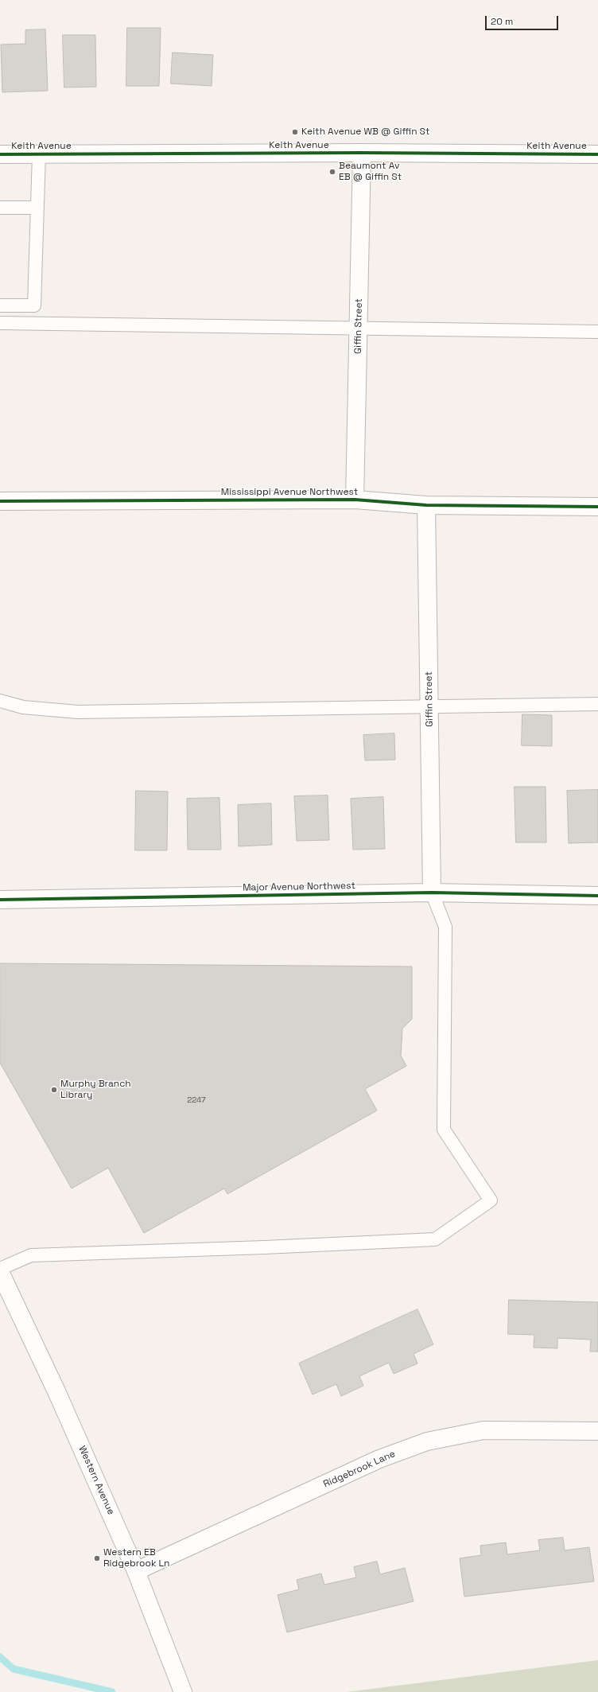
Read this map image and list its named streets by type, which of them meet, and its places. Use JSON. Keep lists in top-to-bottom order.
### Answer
{
  "streets": {
    "street": [
      "Keith Avenue",
      "Giffin Street",
      "Mississippi Avenue Northwest",
      "Major Avenue Northwest",
      "Ridgebrook Lane",
      "Western Avenue"
    ]
  },
  "crossings": [
    ["Keith Avenue", "Giffin Street"],
    ["Giffin Street", "Mississippi Avenue Northwest"],
    ["Giffin Street", "Major Avenue Northwest"],
    ["Ridgebrook Lane", "Western Avenue"]
  ],
  "places": [
    "Keith Avenue WB @ Giffin St",
    "Beaumont Av EB @ Giffin St",
    "Murphy Branch Library",
    "Western EB Ridgebrook Ln"
  ],
  "house_numbers": ["2247"],
  "scale_bar": "20 m"
}
